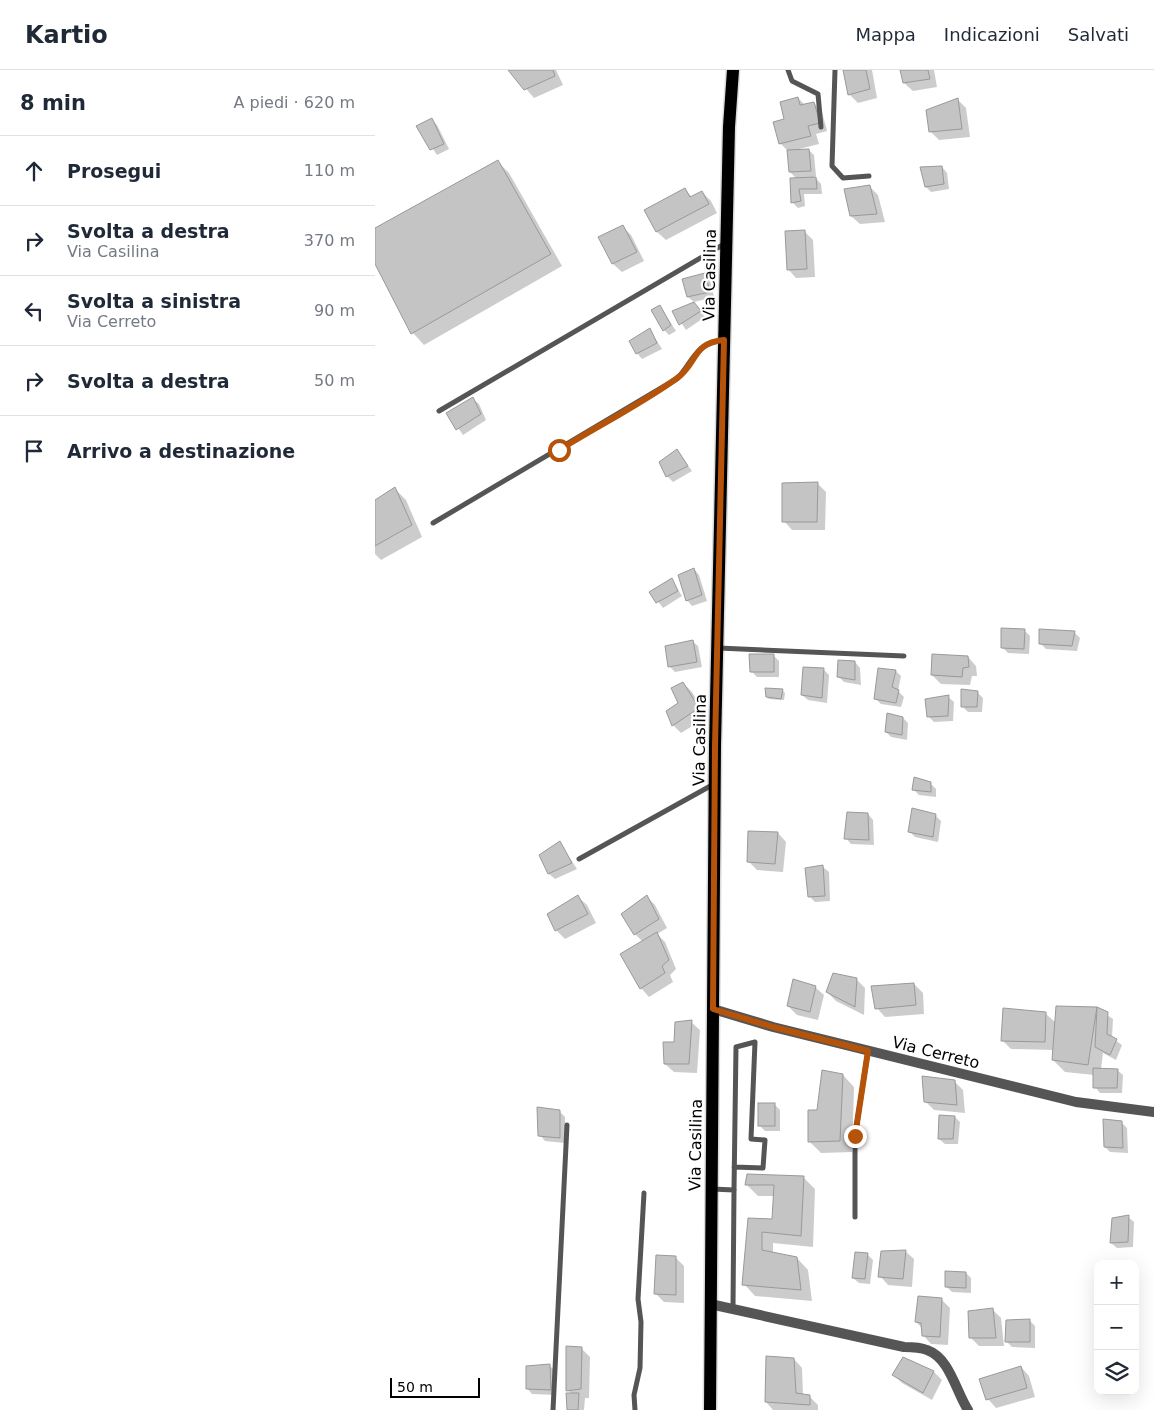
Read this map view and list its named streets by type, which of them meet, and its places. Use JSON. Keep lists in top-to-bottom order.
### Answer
{
  "streets": {
    "main road": ["Via Casilina"],
    "street": ["Via Cerreto"]
  },
  "crossings": [
    ["Via Casilina", "Via Cerreto"]
  ],
  "scale_bar": "50 m",
  "page": {
    "header": "Kartio",
    "nav": ["Mappa", "Indicazioni", "Salvati"],
    "heading": ["8 min", "A piedi · 620 m"],
    "list": [
      ["Prosegui", "110 m"],
      ["Svolta a destra", "Via Casilina", "370 m"],
      ["Svolta a sinistra", "Via Cerreto", "90 m"],
      ["Svolta a destra", "50 m"],
      "Arrivo a destinazione"
    ],
    "map_buttons": ["+", "−"],
    "scale": "50 m"
  }
}
